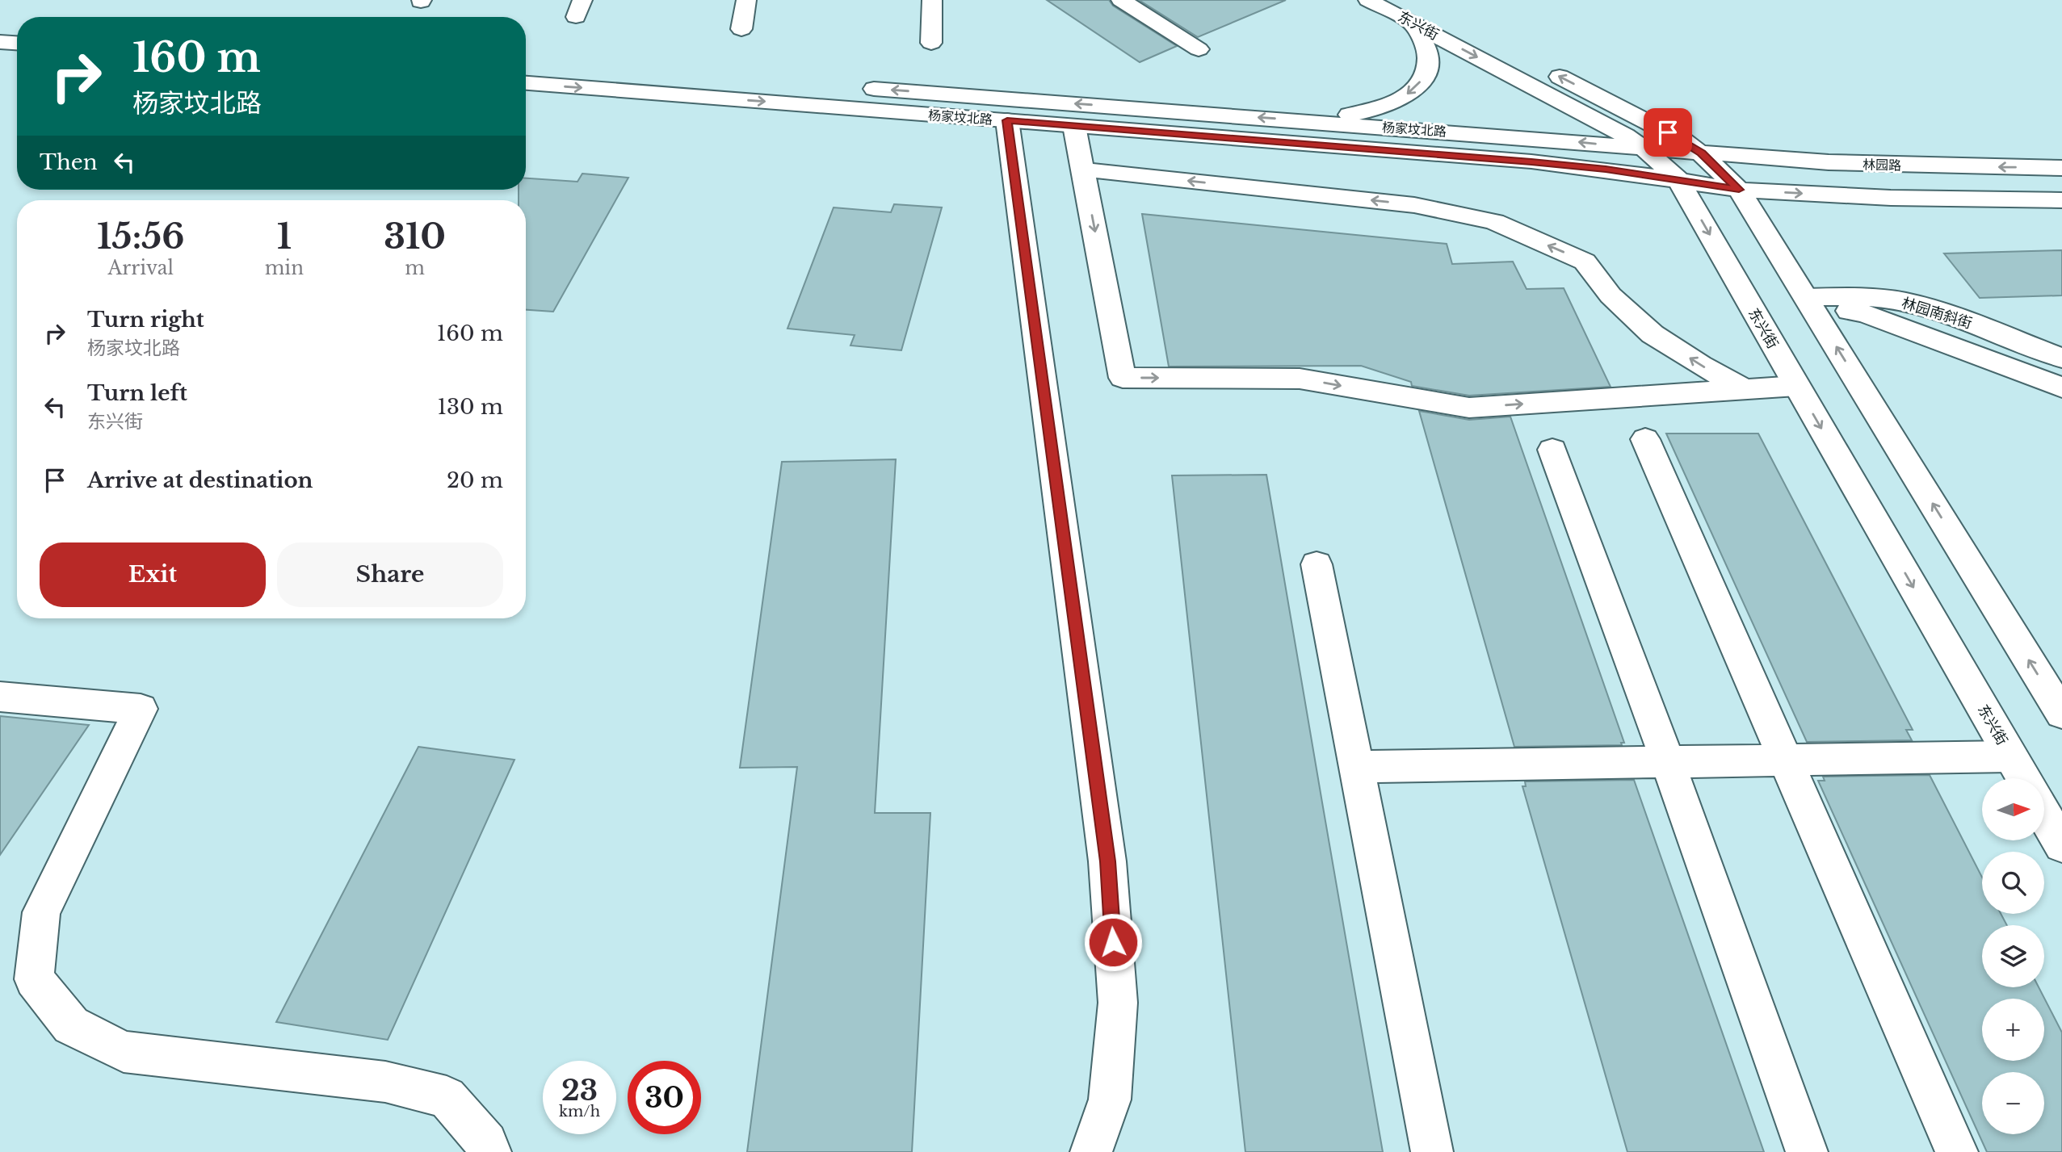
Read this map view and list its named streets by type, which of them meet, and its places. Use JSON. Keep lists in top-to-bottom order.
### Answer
{
  "streets": {
    "street": [
      "东兴街",
      "杨家坟北路",
      "林园路",
      "林园南斜街"
    ]
  },
  "crossings": [
    ["东兴街", "杨家坟北路"],
    ["杨家坟北路", "林园路"]
  ],
  "north": "right",
  "page": {
    "turn": ["160 m", "杨家坟北路"],
    "then": "Then",
    "eta": [
      "15:56",
      "Arrival",
      "1",
      "min",
      "310",
      "m"
    ],
    "list": [
      {
        "name": "Turn right",
        "note": "杨家坟北路",
        "value": "160 m"
      },
      {
        "name": "Turn left",
        "note": "东兴街",
        "value": "130 m"
      },
      {
        "name": "Arrive at destination",
        "value": "20 m"
      }
    ],
    "buttons": ["Exit", "Share"],
    "map_buttons": ["+", "−"],
    "speed": "23 km/h",
    "limit": "30"
  }
}
